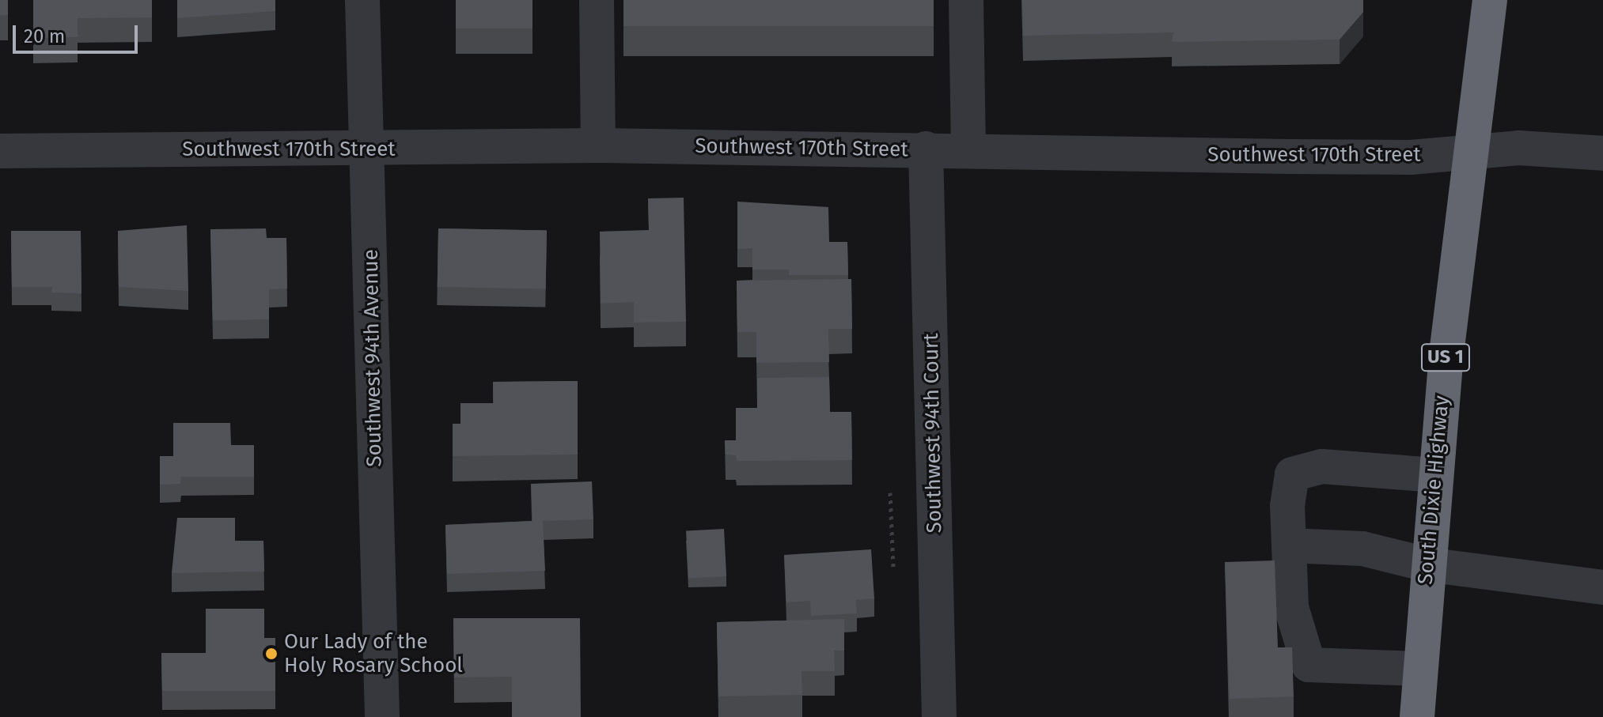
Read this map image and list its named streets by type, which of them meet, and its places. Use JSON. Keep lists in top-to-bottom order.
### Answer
{
  "streets": {
    "highway": ["US 1", "South Dixie Highway"],
    "street": ["Southwest 170th Street", "Southwest 94th Avenue", "Southwest 94th Court"]
  },
  "crossings": [
    ["Southwest 170th Street", "Southwest 94th Avenue"],
    ["Southwest 170th Street", "Southwest 94th Court"],
    ["Southwest 170th Street", "South Dixie Highway"]
  ],
  "places": ["Our Lady of the Holy Rosary School"],
  "scale_bar": "20 m"
}
